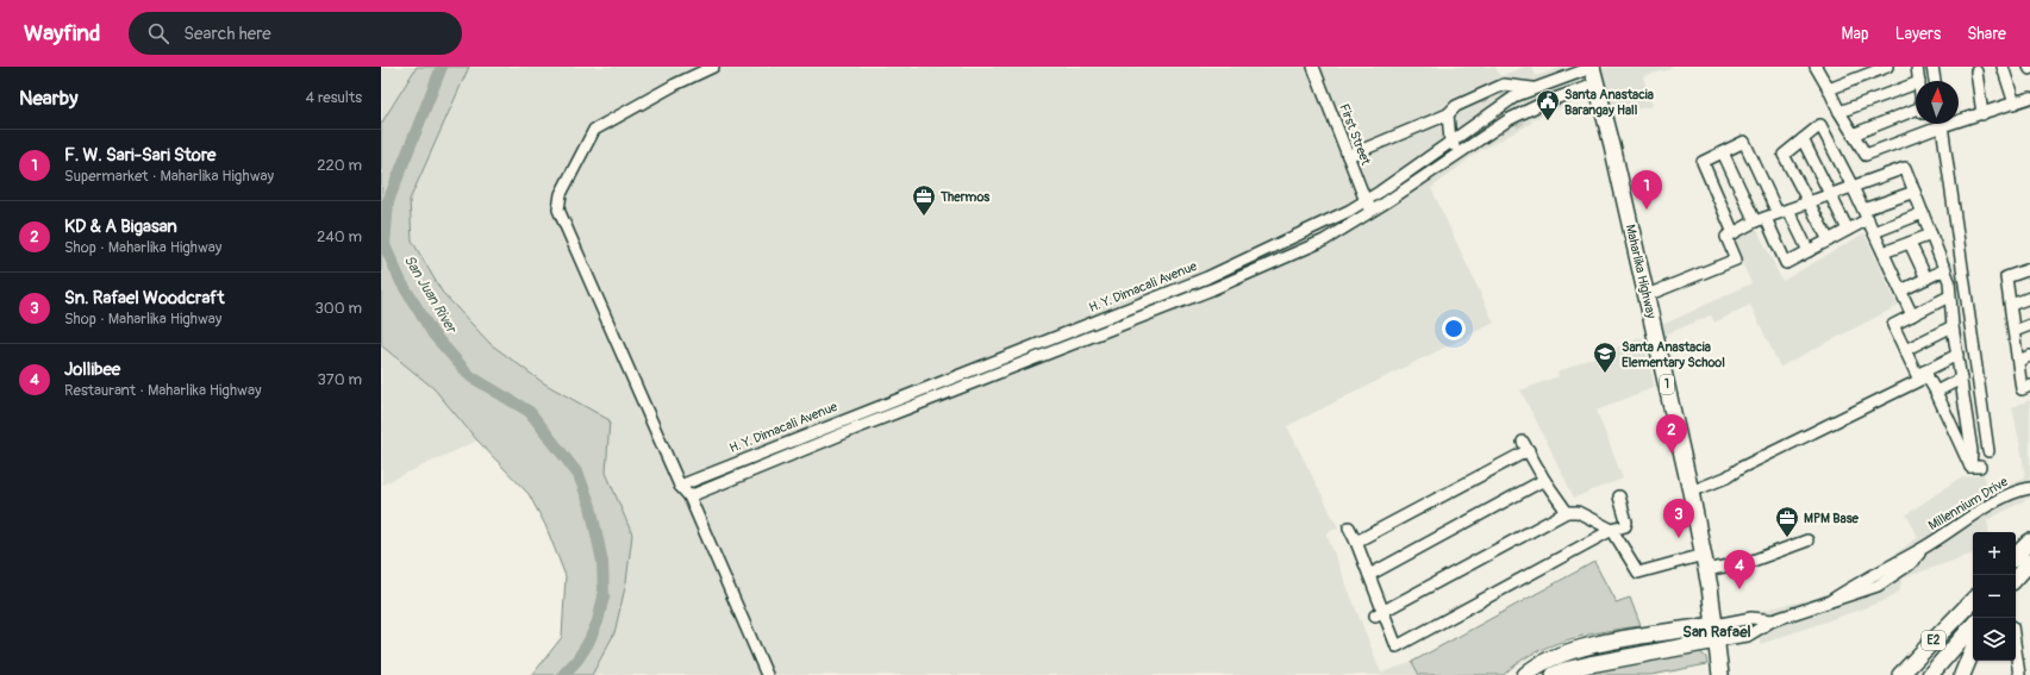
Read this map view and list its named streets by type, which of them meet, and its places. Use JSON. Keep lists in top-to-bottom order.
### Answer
{
  "streets": {
    "highway": ["Maharlika Highway", "1", "E2"],
    "street": ["First Street", "H. Y. Dimacali Avenue", "Millennium Drive"]
  },
  "crossings": [
    ["First Street", "H. Y. Dimacali Avenue"],
    ["Maharlika Highway", "H. Y. Dimacali Avenue"],
    ["Maharlika Highway", "Millennium Drive"]
  ],
  "districts": ["San Rafael"],
  "water": ["San Juan River"],
  "places": {
    "public building": ["Santa Anastacia Barangay Hall"],
    "office": ["Thermos", "MPM Base"],
    "school or university": ["Santa Anastacia Elementary School"]
  },
  "north": "top",
  "page": {
    "header": "Wayfind",
    "search": "Search here",
    "nav": ["Map", "Layers", "Share"],
    "heading": ["Nearby", "4 results"],
    "list": [
      {
        "mark": "1",
        "name": "F. W. Sari-Sari Store",
        "note": "Supermarket · Maharlika Highway",
        "value": "220 m"
      },
      {
        "mark": "2",
        "name": "KD & A Bigasan",
        "note": "Shop · Maharlika Highway",
        "value": "240 m"
      },
      {
        "mark": "3",
        "name": "Sn. Rafael Woodcraft",
        "note": "Shop · Maharlika Highway",
        "value": "300 m"
      },
      {
        "mark": "4",
        "name": "Jollibee",
        "note": "Restaurant · Maharlika Highway",
        "value": "370 m"
      }
    ],
    "pins": [
      "1",
      "2",
      "3",
      "4"
    ],
    "map_buttons": ["+", "−"]
  }
}
